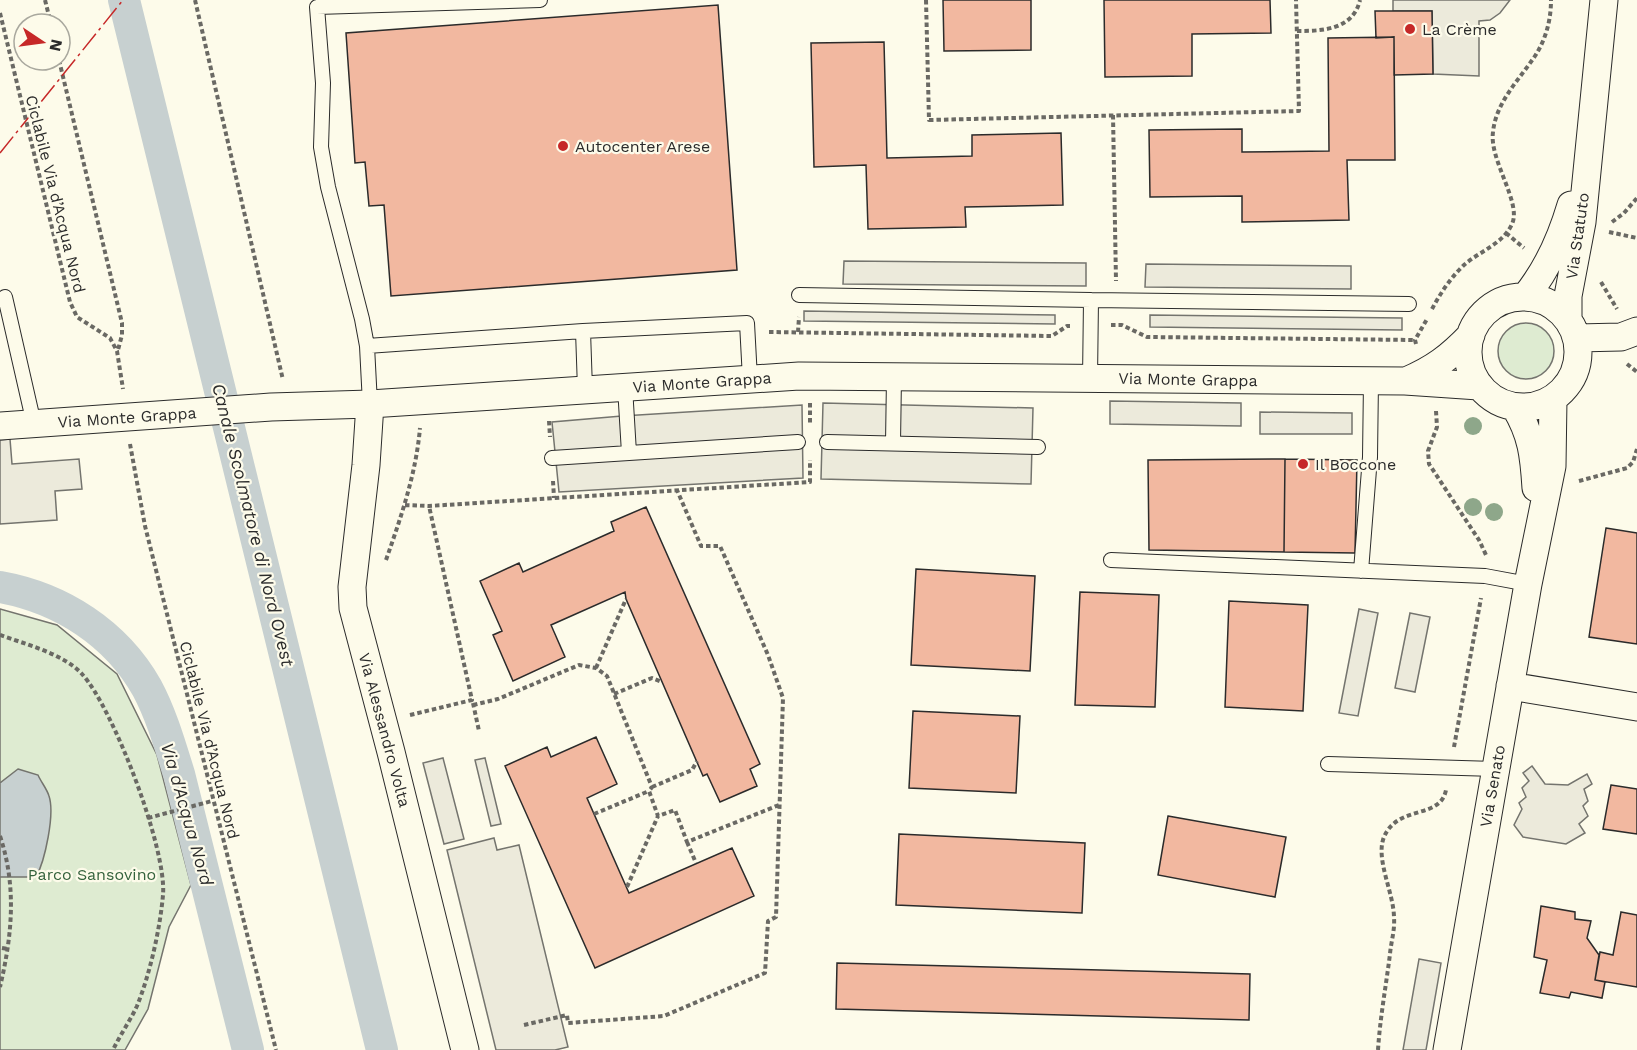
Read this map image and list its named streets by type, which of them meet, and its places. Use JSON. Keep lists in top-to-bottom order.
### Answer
{
  "streets": {
    "street": [
      "Via Statuto",
      "Via Monte Grappa",
      "Via Alessandro Volta",
      "Via Senato"
    ],
    "path": ["Ciclabile Via d’Acqua Nord"]
  },
  "crossings": [
    ["Via Statuto", "Via Monte Grappa"],
    ["Via Statuto", "Via Senato"],
    ["Via Monte Grappa", "Via Alessandro Volta"],
    ["Via Monte Grappa", "Via Senato"]
  ],
  "water": ["Canale Scolmatore di Nord Ovest", "Via d'Acqua Nord"],
  "parks": ["Parco Sansovino"],
  "places": ["La Crème", "Autocenter Arese", "Il Boccone"],
  "north": "right"
}
